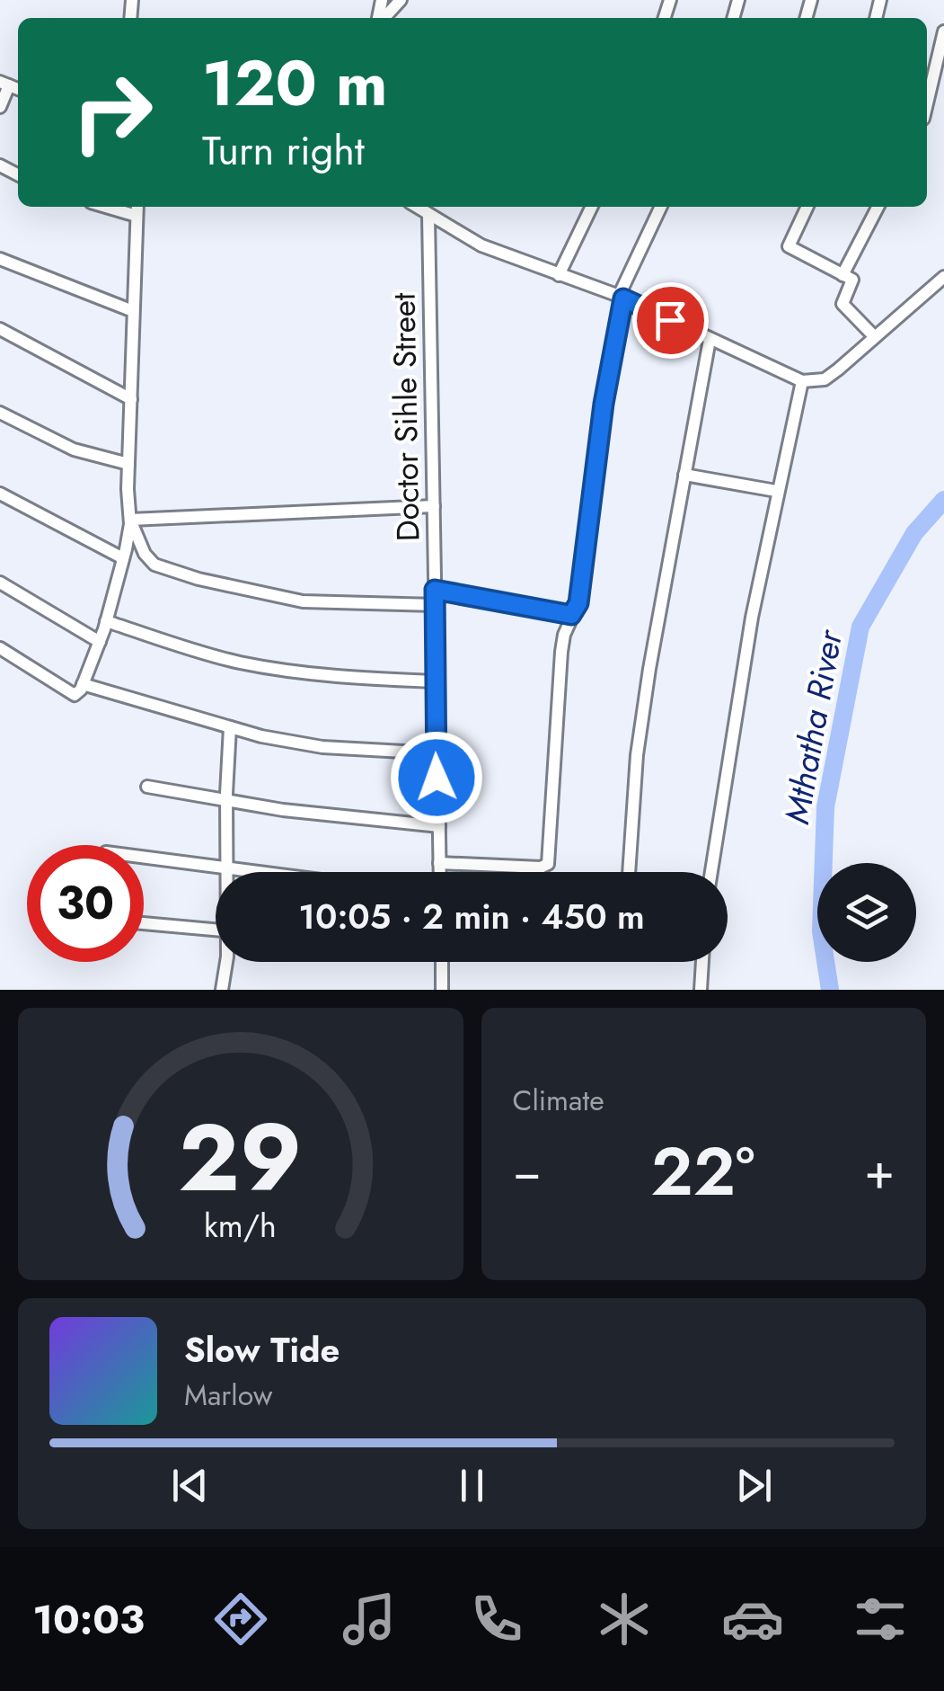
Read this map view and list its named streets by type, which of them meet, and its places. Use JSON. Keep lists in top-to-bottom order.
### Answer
{
  "streets": {
    "street": ["Doctor Sihle Street"]
  },
  "water": ["Mthatha River"],
  "page": {
    "turn": ["120 m", "Turn right"],
    "limit": "30",
    "trip": "10:05 · 2 min · 450 m",
    "tile": "Climate",
    "heat": ["−", "22°", "+"],
    "song": ["Slow Tide", "Marlow"],
    "tabs": "10:03",
    "gauge": ["29", "km/h"]
  }
}
